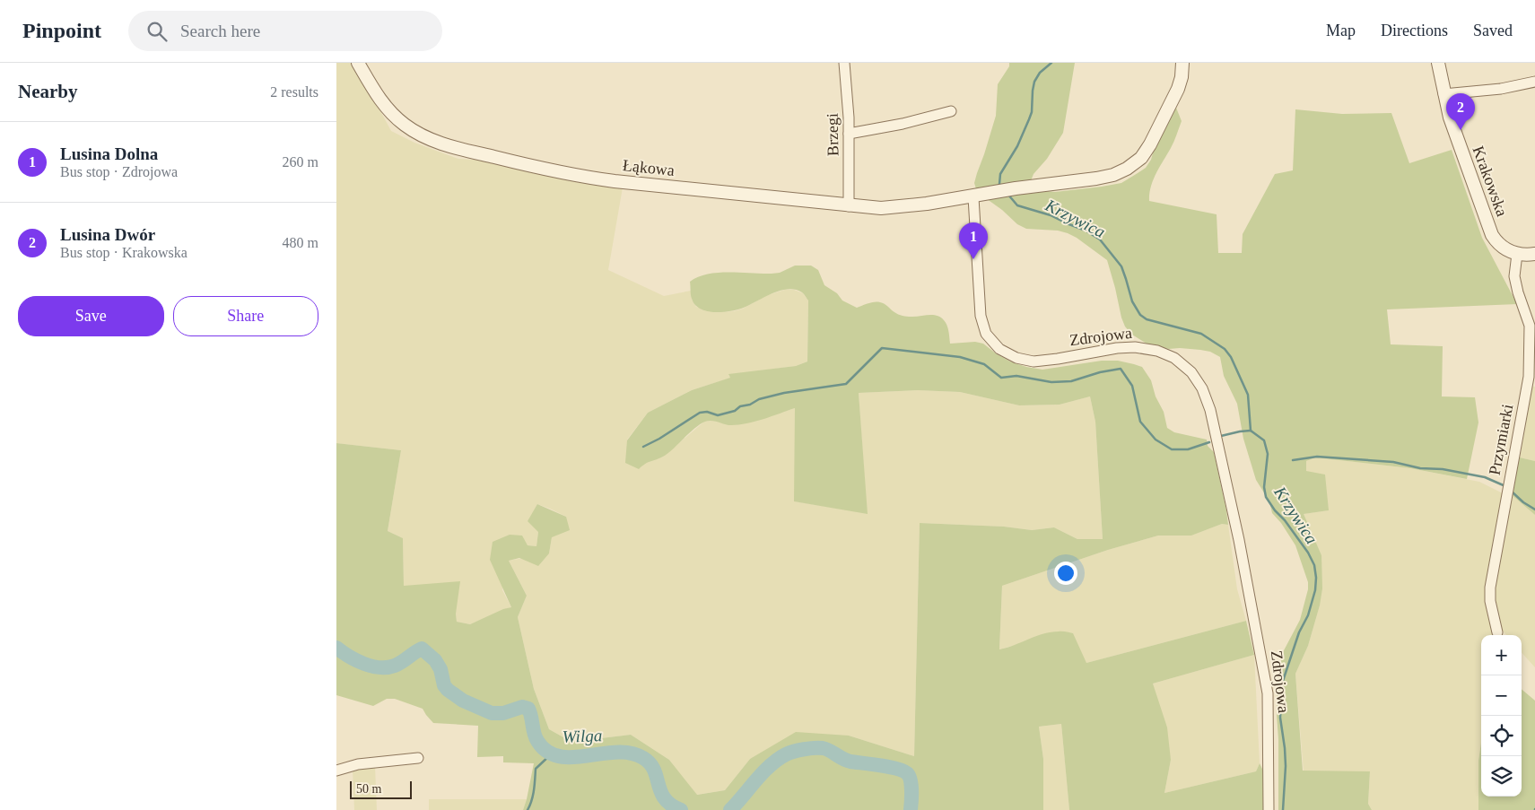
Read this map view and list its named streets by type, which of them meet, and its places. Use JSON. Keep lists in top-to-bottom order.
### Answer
{
  "streets": {
    "street": [
      "Brzegi",
      "Łąkowa",
      "Krakowska",
      "Zdrojowa",
      "Przymiarki"
    ]
  },
  "crossings": [
    ["Brzegi", "Łąkowa"],
    ["Łąkowa", "Zdrojowa"],
    ["Krakowska", "Przymiarki"]
  ],
  "water": ["Krzywica", "Wilga"],
  "scale_bar": "50 m",
  "page": {
    "header": "Pinpoint",
    "search": "Search here",
    "nav": ["Map", "Directions", "Saved"],
    "heading": ["Nearby", "2 results"],
    "pins": ["2", "1"],
    "list": [
      {
        "mark": "1",
        "name": "Lusina Dolna",
        "note": "Bus stop · Zdrojowa",
        "value": "260 m"
      },
      {
        "mark": "2",
        "name": "Lusina Dwór",
        "note": "Bus stop · Krakowska",
        "value": "480 m"
      }
    ],
    "buttons": ["Save", "Share"],
    "map_buttons": ["+", "−"],
    "scale": "50 m"
  }
}
